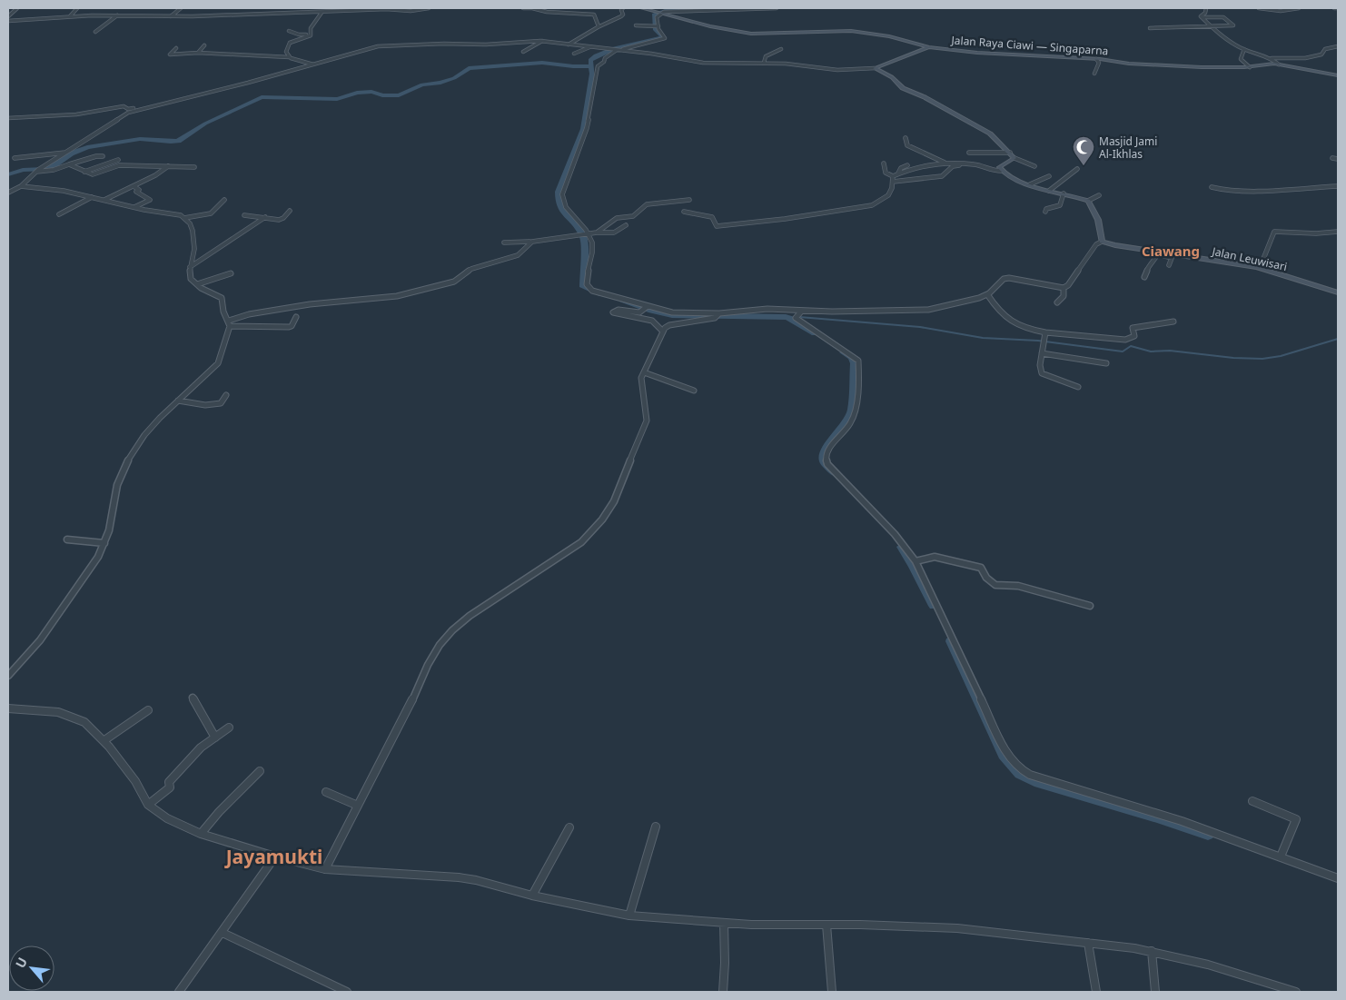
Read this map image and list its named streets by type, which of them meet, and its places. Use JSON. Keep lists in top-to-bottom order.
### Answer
{
  "streets": {
    "main road": ["Jalan Raya Ciawi — Singaparna", "Jalan Leuwisari"]
  },
  "districts": ["Ciawang", "Jayamukti"],
  "places": {
    "mosque": ["Masjid Jami Al-Ikhlas"]
  },
  "north": "top left"
}
